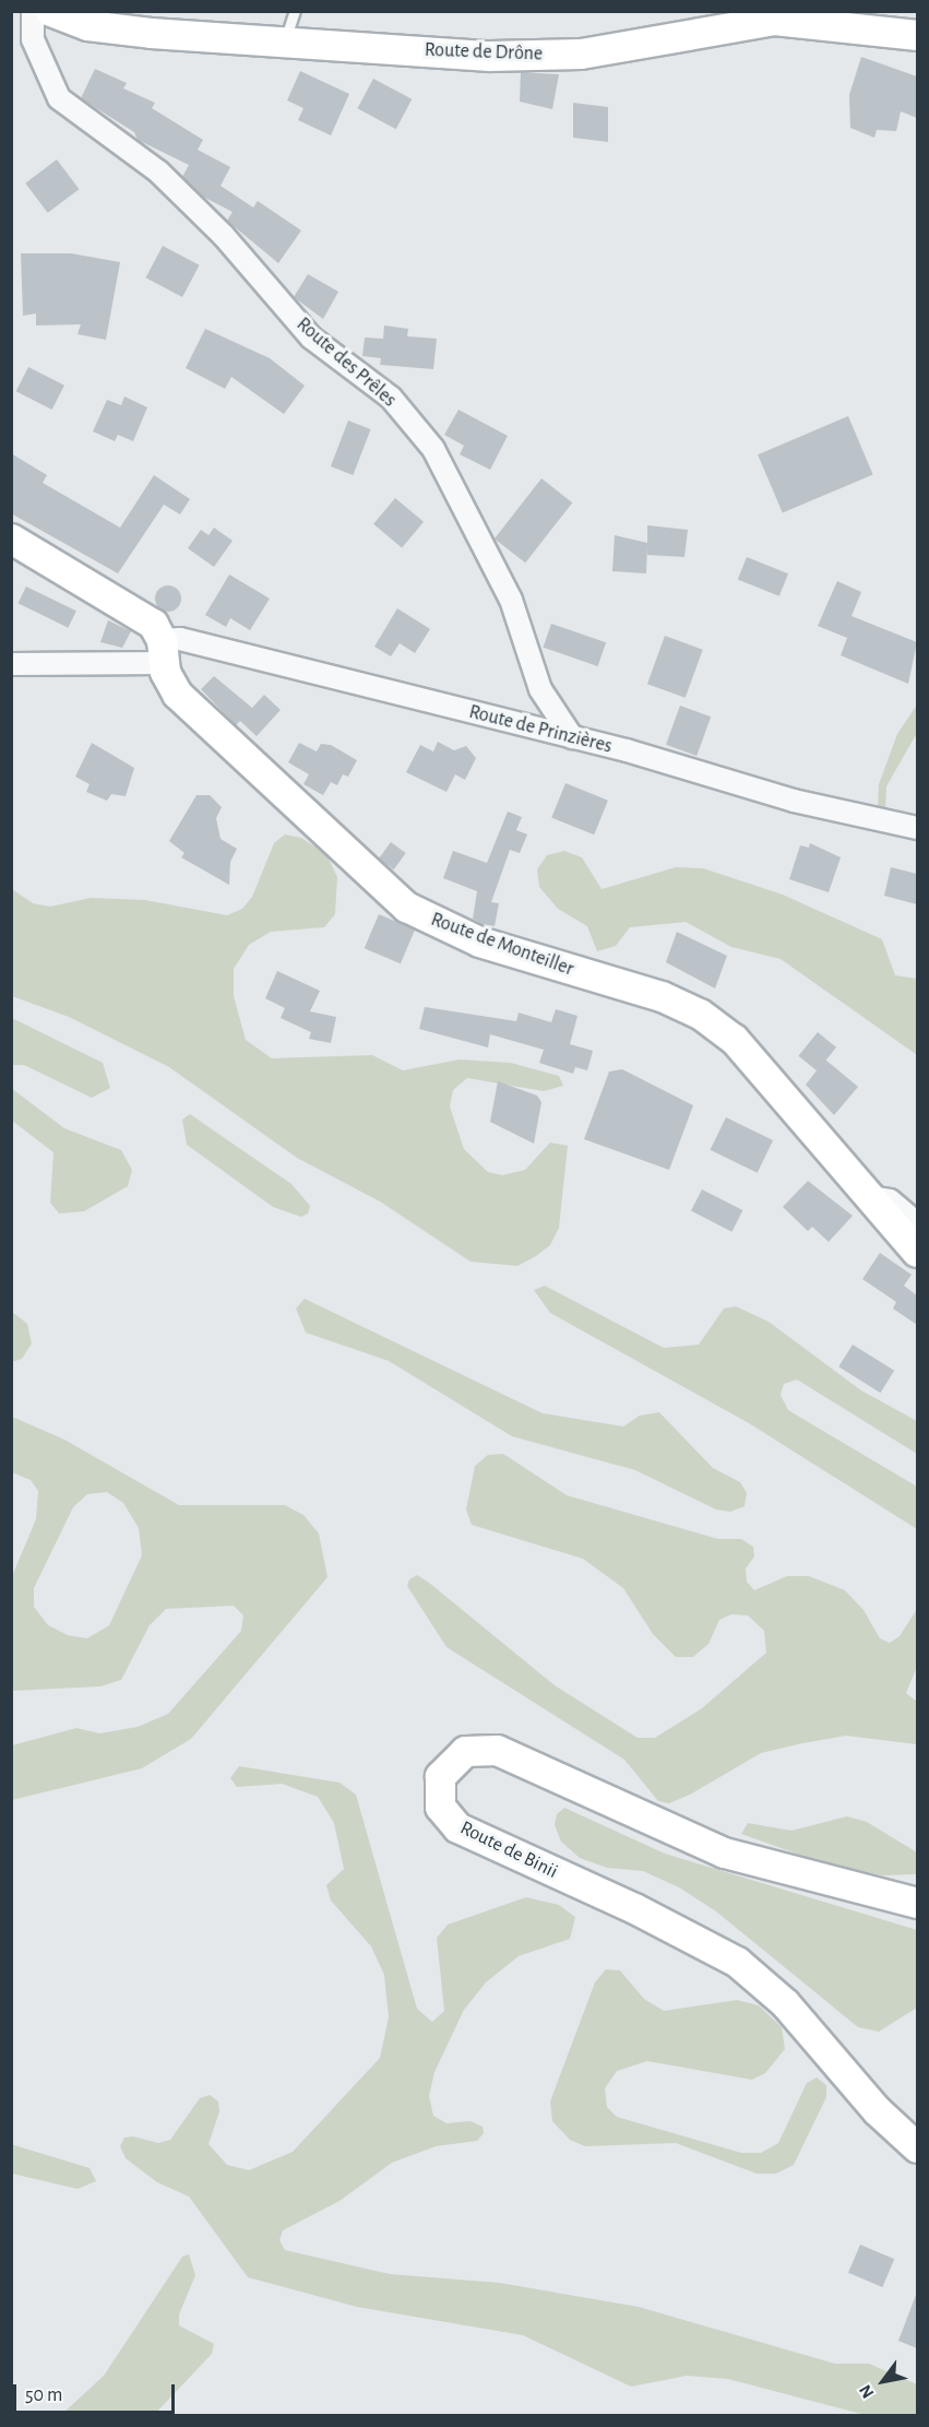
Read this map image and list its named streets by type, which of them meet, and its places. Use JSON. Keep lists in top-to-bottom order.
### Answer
{
  "streets": {
    "street": [
      "Route de Drône",
      "Route des Prêles",
      "Route de Prinzières",
      "Route de Monteiller",
      "Route de Binii"
    ]
  },
  "crossings": [
    ["Route des Prêles", "Route de Prinzières"],
    ["Route de Prinzières", "Route de Monteiller"]
  ],
  "scale_bar": "50 m",
  "north": "bottom left"
}
